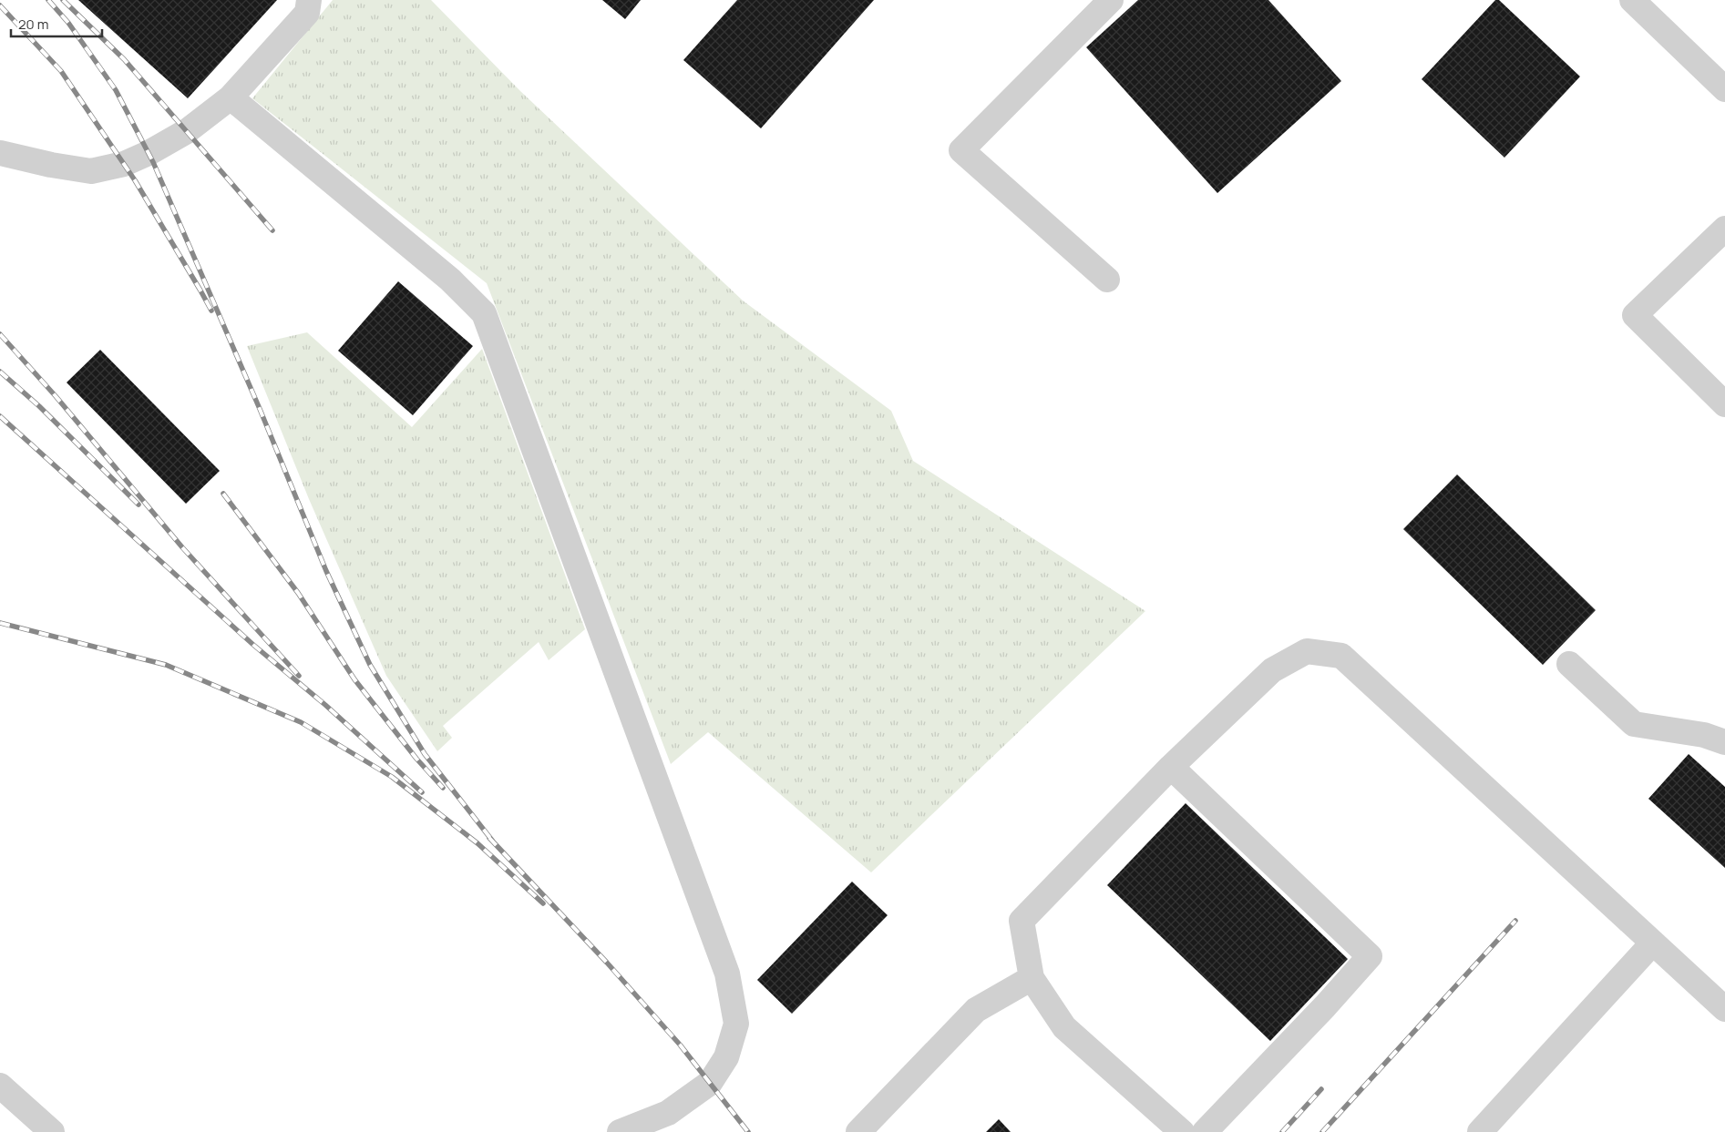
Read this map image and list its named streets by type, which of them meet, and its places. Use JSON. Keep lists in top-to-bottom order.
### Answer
{
  "scale_bar": "20 m"
}
